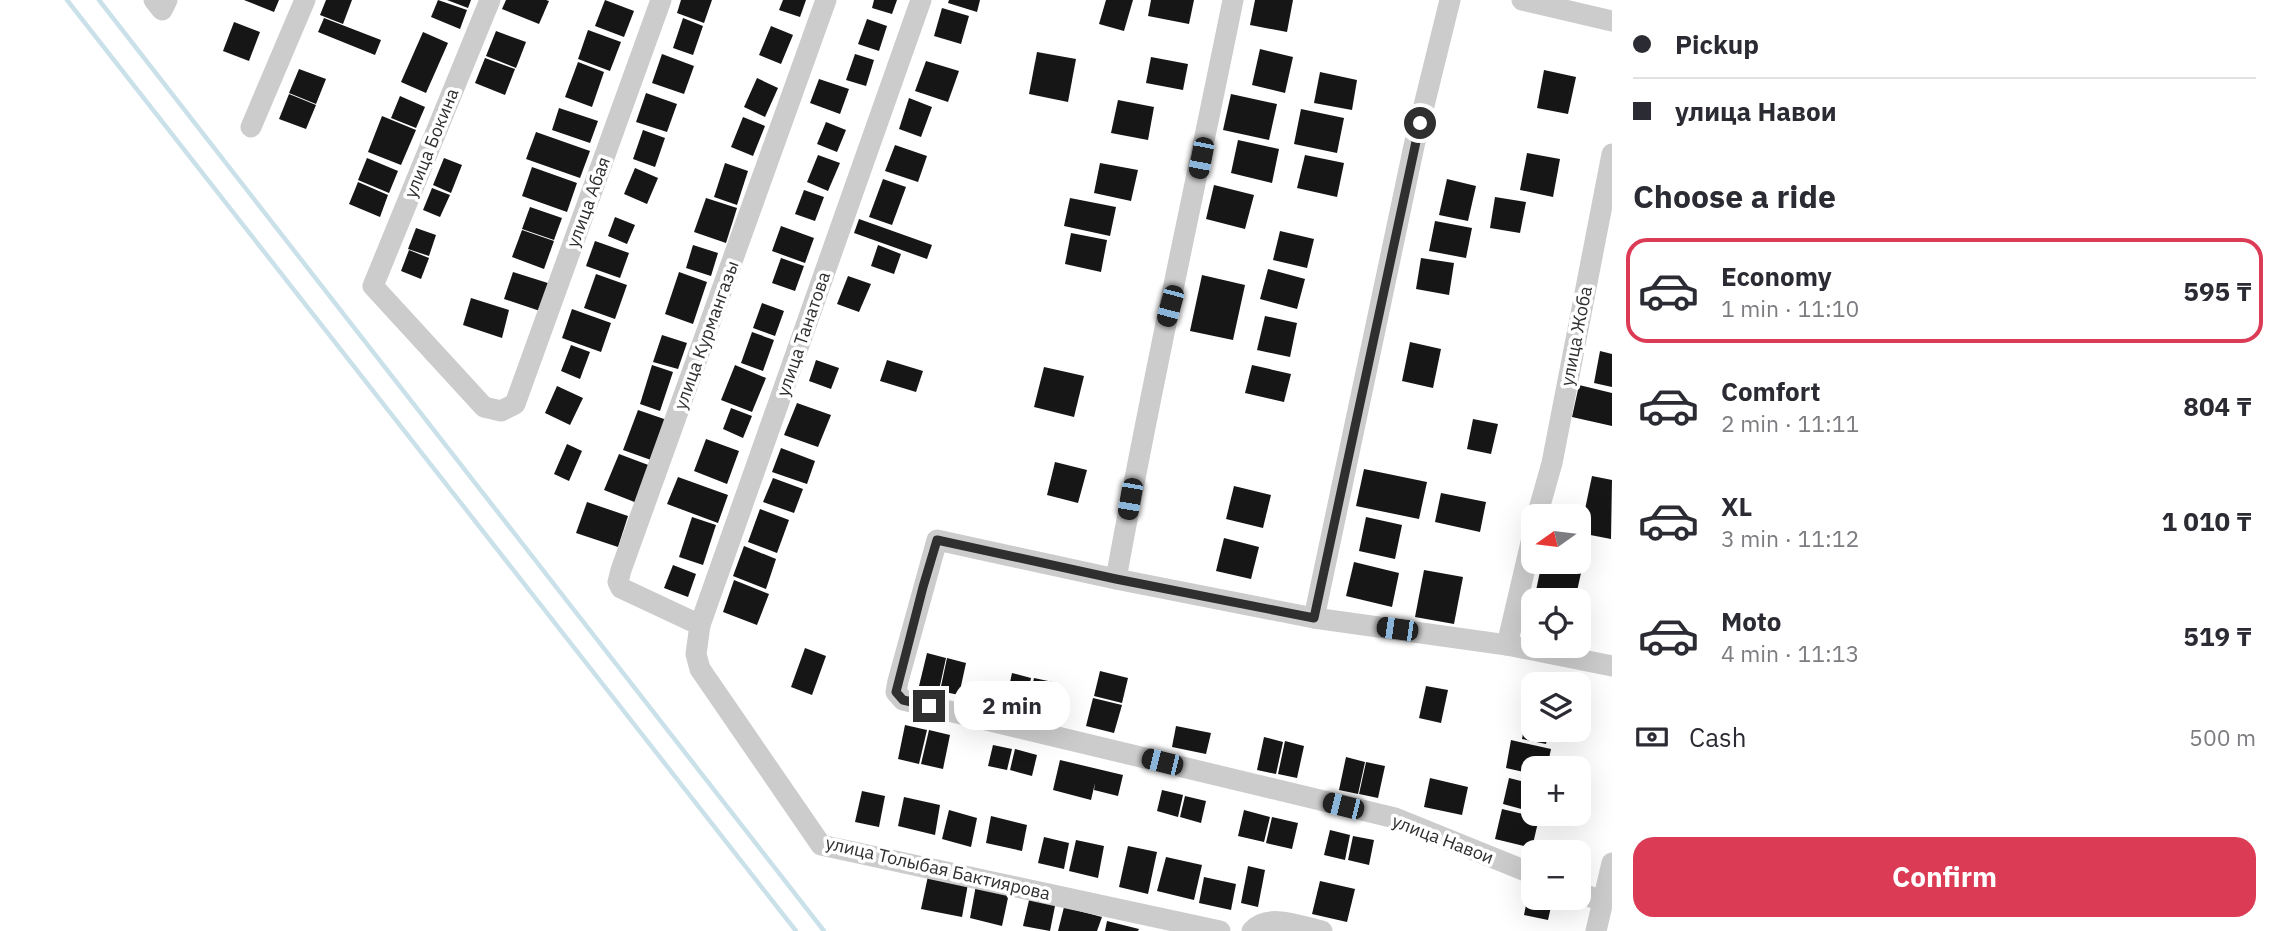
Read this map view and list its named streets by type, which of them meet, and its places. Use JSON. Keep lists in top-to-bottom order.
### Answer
{
  "streets": {
    "street": [
      "улица Бокина",
      "улица Абая",
      "улица Танатова",
      "улица Курмангазы",
      "улица Жоба",
      "улица Навои",
      "улица Толыбая Бактиярова"
    ]
  },
  "crossings": [
    ["улица Бокина", "улица Абая"],
    ["улица Танатова", "улица Курмангазы"],
    ["улица Танатова", "улица Толыбая Бактиярова"]
  ],
  "north": "left",
  "page": {
    "banner": ["Pickup", "улица Навои"],
    "heading": "Choose a ride",
    "list": [
      {
        "name": "Economy",
        "note": "1 min · 11:10",
        "value": "595 ₸"
      },
      {
        "name": "Comfort",
        "note": "2 min · 11:11",
        "value": "804 ₸"
      },
      {
        "name": "XL",
        "note": "3 min · 11:12",
        "value": "1 010 ₸"
      },
      {
        "name": "Moto",
        "note": "4 min · 11:13",
        "value": "519 ₸"
      }
    ],
    "map_buttons": ["+", "−"],
    "bubble": "2 min",
    "pay": ["Cash", "500 m"],
    "buttons": "Confirm"
  }
}
